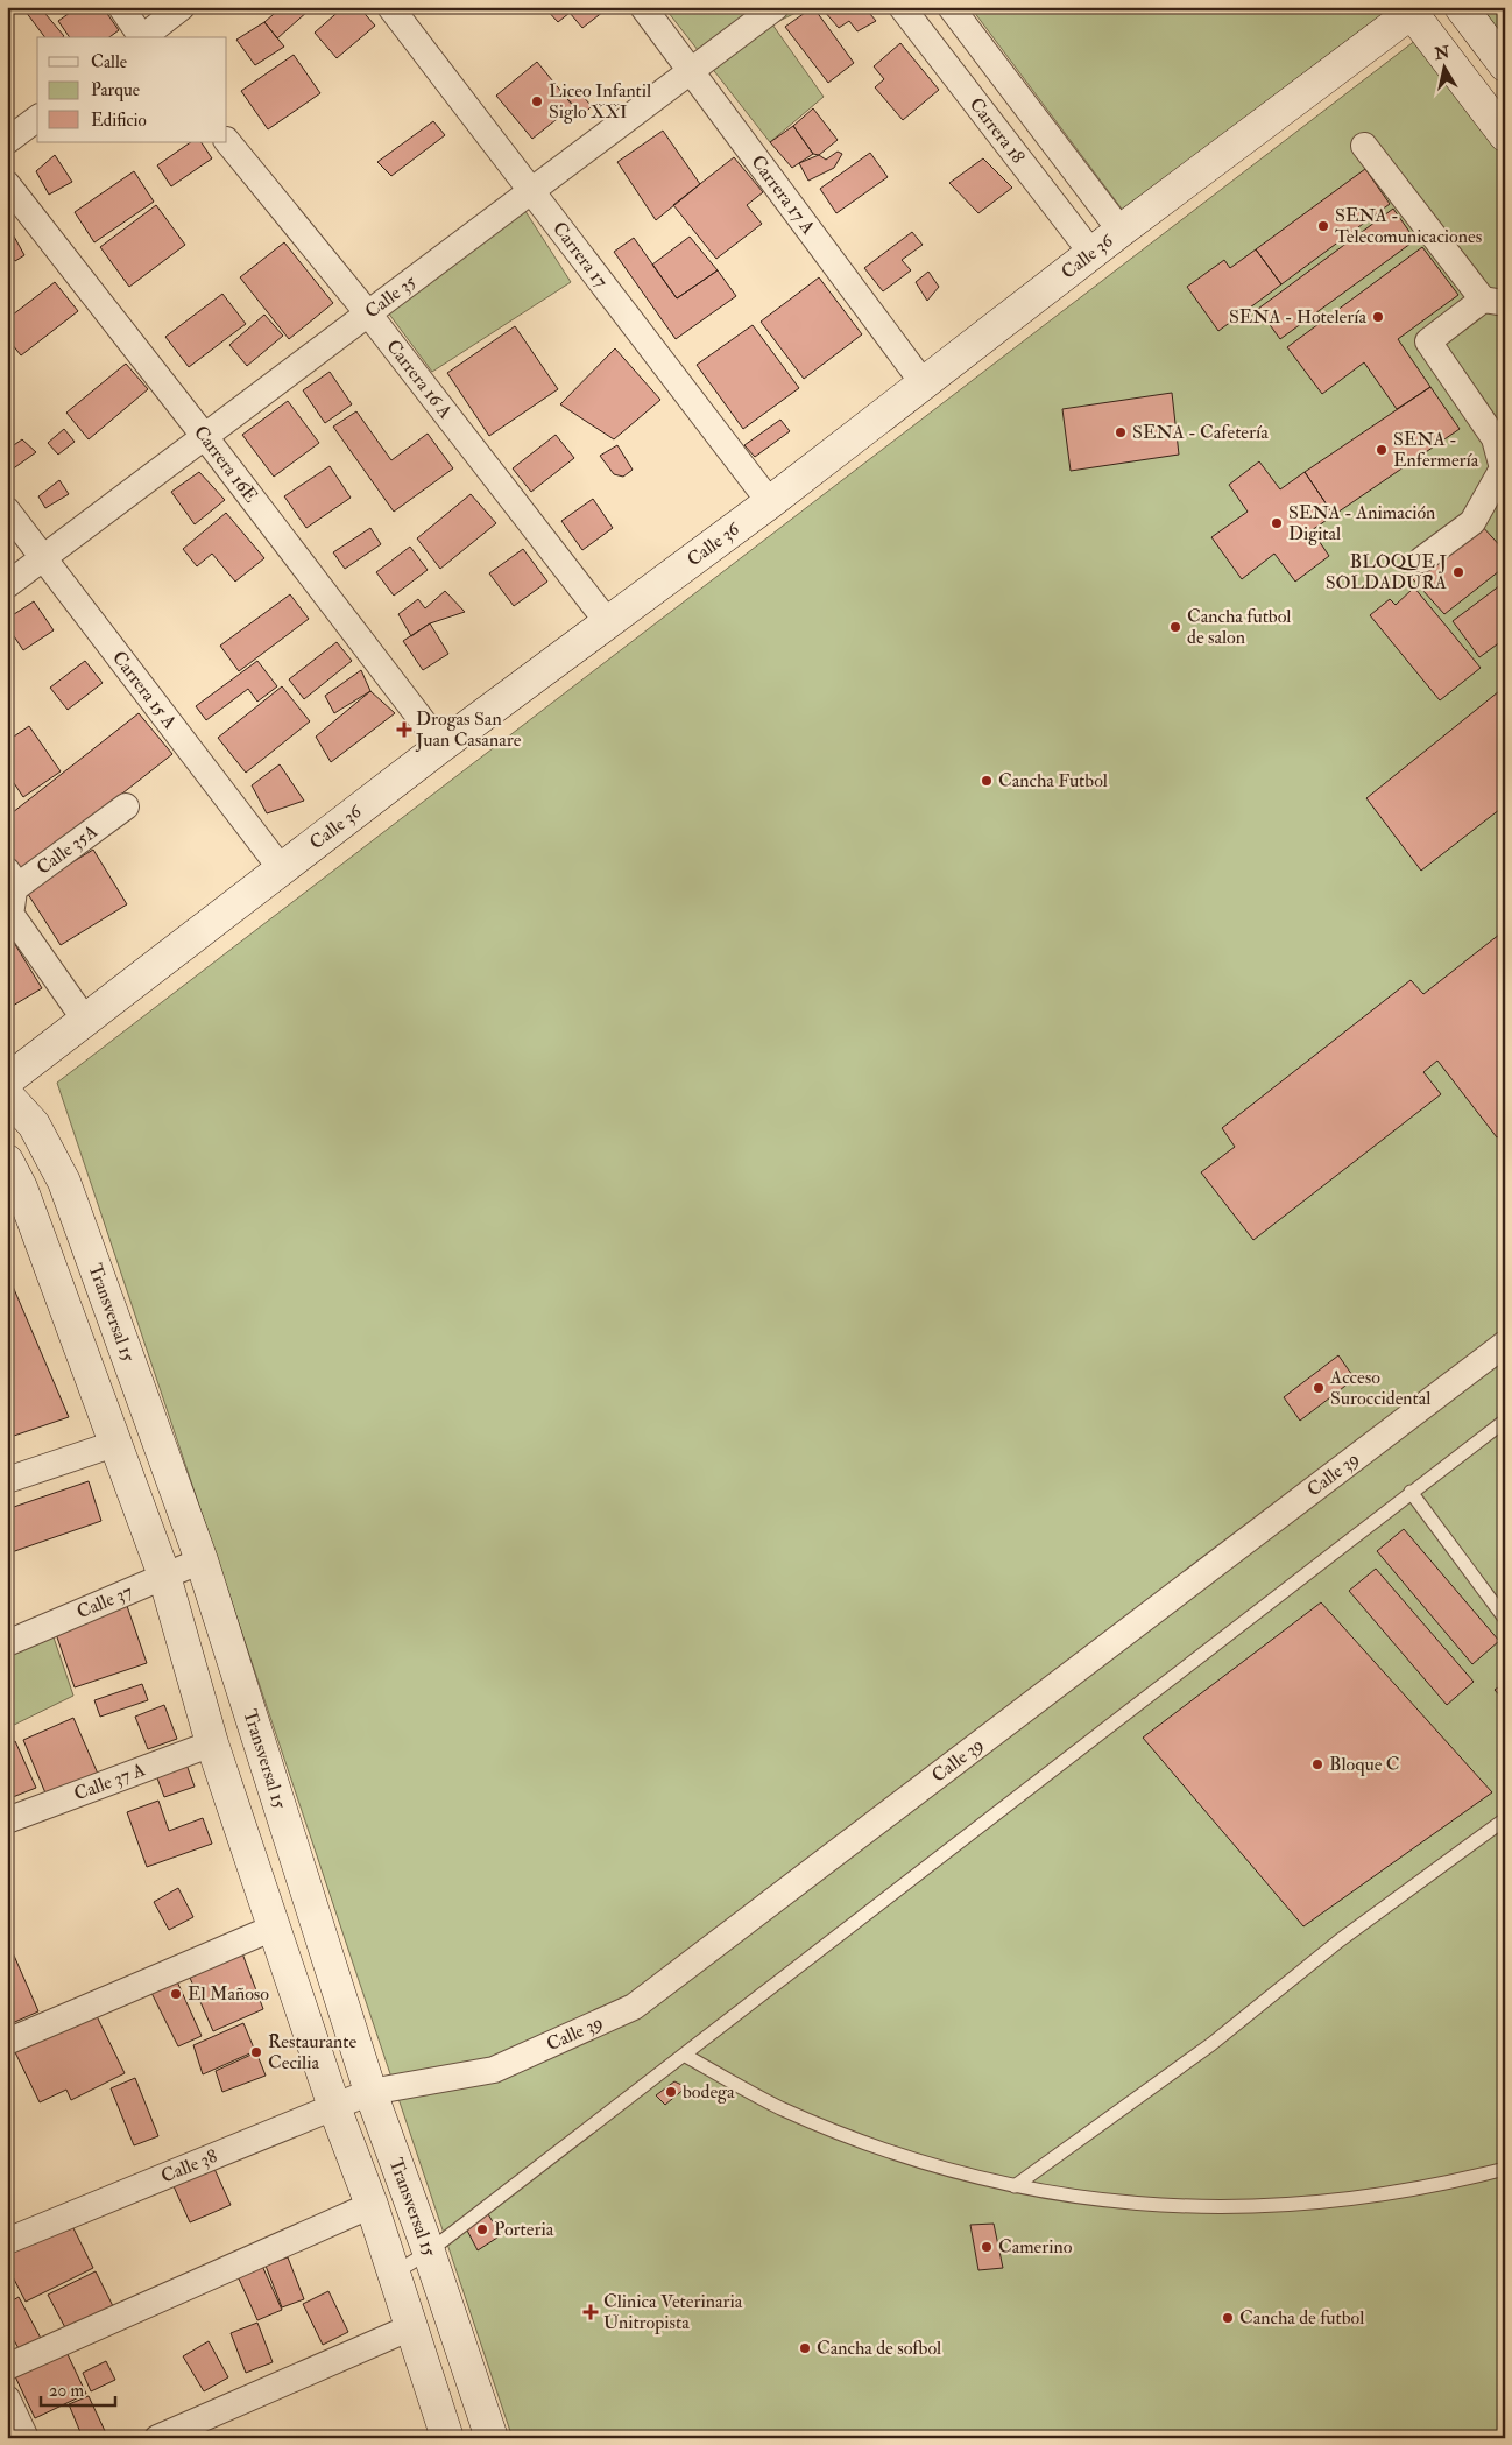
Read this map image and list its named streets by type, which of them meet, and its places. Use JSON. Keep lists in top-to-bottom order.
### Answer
{
  "streets": {
    "street": [
      "Carrera 18",
      "Carrera 17 A",
      "Carrera 17",
      "Calle 36",
      "Calle 35",
      "Carrera 16 A",
      "Carrera 16E",
      "Carrera 15 A",
      "Calle 35A",
      "Transversal 15",
      "Calle 39",
      "Calle 37",
      "Calle 37 A",
      "Calle 38"
    ]
  },
  "crossings": [
    ["Carrera 18", "Calle 36"],
    ["Carrera 17 A", "Calle 36"],
    ["Carrera 17 A", "Calle 35"],
    ["Carrera 17", "Calle 36"],
    ["Carrera 17", "Calle 35"],
    ["Calle 36", "Carrera 16 A"],
    ["Calle 36", "Carrera 16E"],
    ["Calle 36", "Carrera 15 A"],
    ["Calle 35", "Carrera 16 A"],
    ["Calle 35", "Carrera 16E"],
    ["Calle 35", "Carrera 15 A"],
    ["Transversal 15", "Calle 39"],
    ["Transversal 15", "Calle 37"],
    ["Transversal 15", "Calle 37 A"],
    ["Transversal 15", "Calle 38"],
    ["Calle 39", "Calle 38"]
  ],
  "places": {
    "other": [
      "Liceo Infantil Siglo XXI",
      "SENA - Telecomunicaciones",
      "SENA - Hotelería",
      "SENA - Cafetería",
      "SENA - Enfermería",
      "SENA - Animación Digital",
      "BLOQUE J SOLDADURA",
      "Cancha futbol de salon",
      "Cancha Futbol",
      "Acceso Suroccidental",
      "Bloque C",
      "El Mañoso",
      "Restaurante Cecilia",
      "bodega",
      "Porteria",
      "Camerino",
      "Cancha de futbol",
      "Cancha de sofbol"
    ],
    "health": ["Drogas San Juan Casanare", "Clinica Veterinaria Unitropista"]
  },
  "legend": ["Calle", "Parque", "Edificio"],
  "scale_bar": "20 m",
  "north": "top"
}
